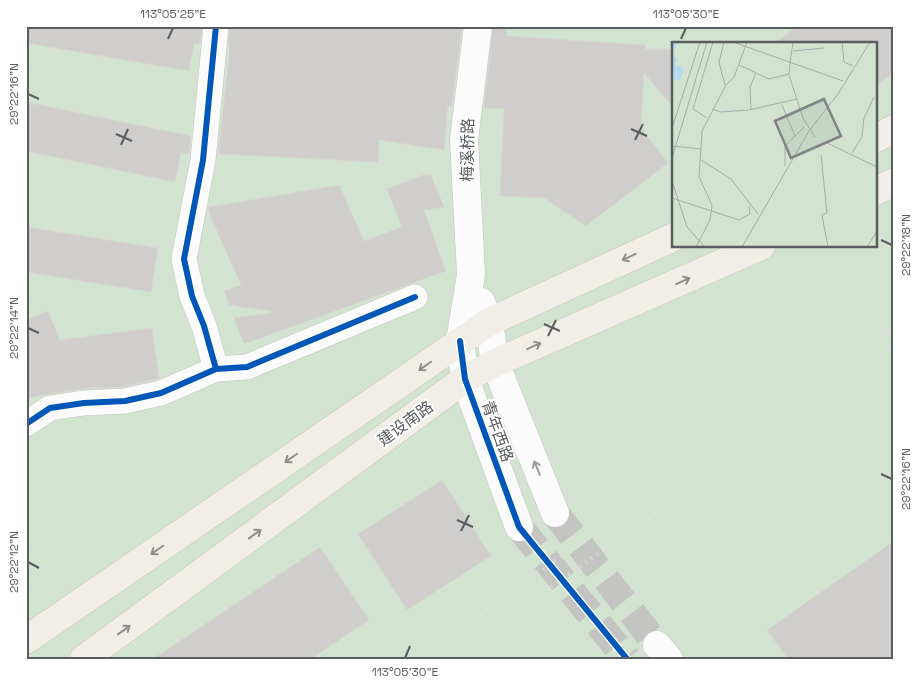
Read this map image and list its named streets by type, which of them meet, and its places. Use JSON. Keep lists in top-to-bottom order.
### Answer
{
  "streets": {
    "main road": ["梅溪桥路", "建设南路", "青年西路"]
  },
  "crossings": [
    ["梅溪桥路", "青年西路"],
    ["建设南路", "青年西路"]
  ],
  "coordinates": [
    "113°05'25\"E",
    "113°05'30\"E",
    "29°22'16\"N",
    "29°22'18\"N",
    "29°22'14\"N",
    "29°22'12\"N"
  ]
}
